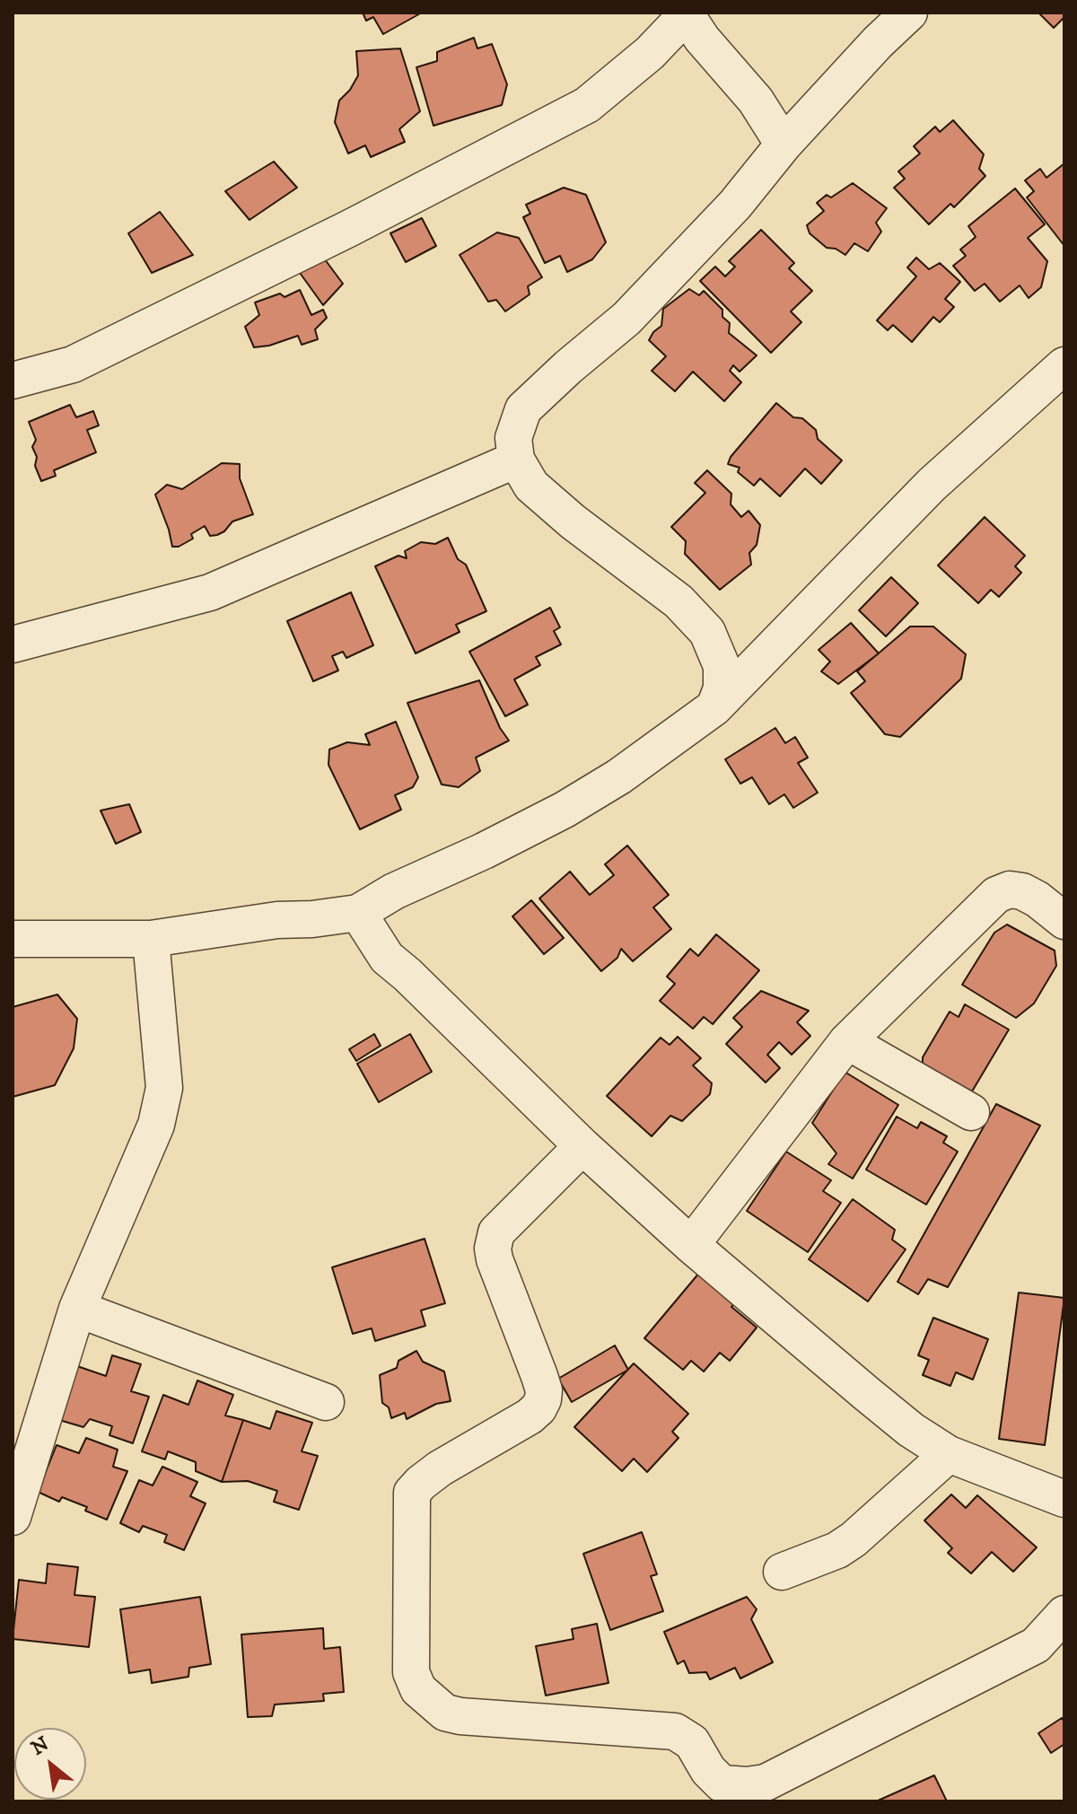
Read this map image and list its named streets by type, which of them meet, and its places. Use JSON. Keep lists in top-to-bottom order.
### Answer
{
  "north": "top left"
}
